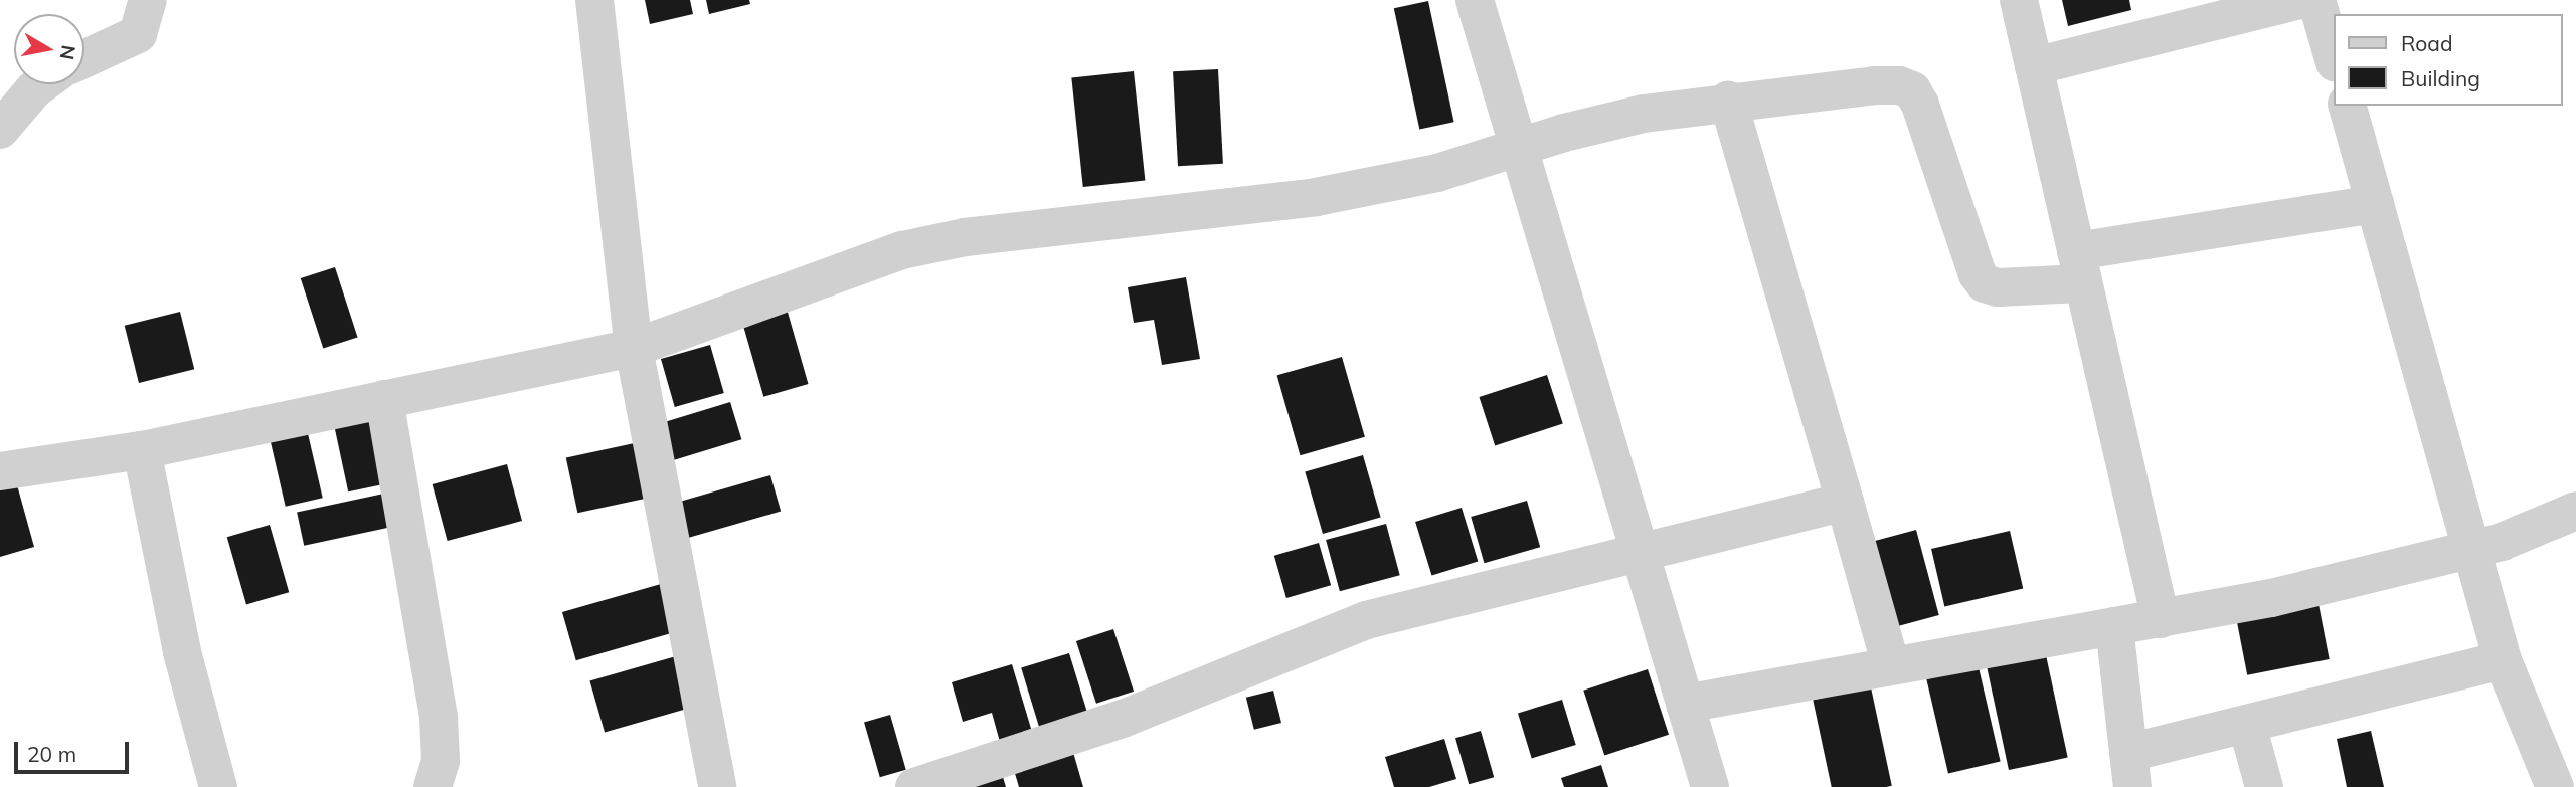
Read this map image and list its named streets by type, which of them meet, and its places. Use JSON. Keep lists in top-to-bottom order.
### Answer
{
  "legend": ["Road", "Building"],
  "scale_bar": "20 m",
  "north": "right"
}
